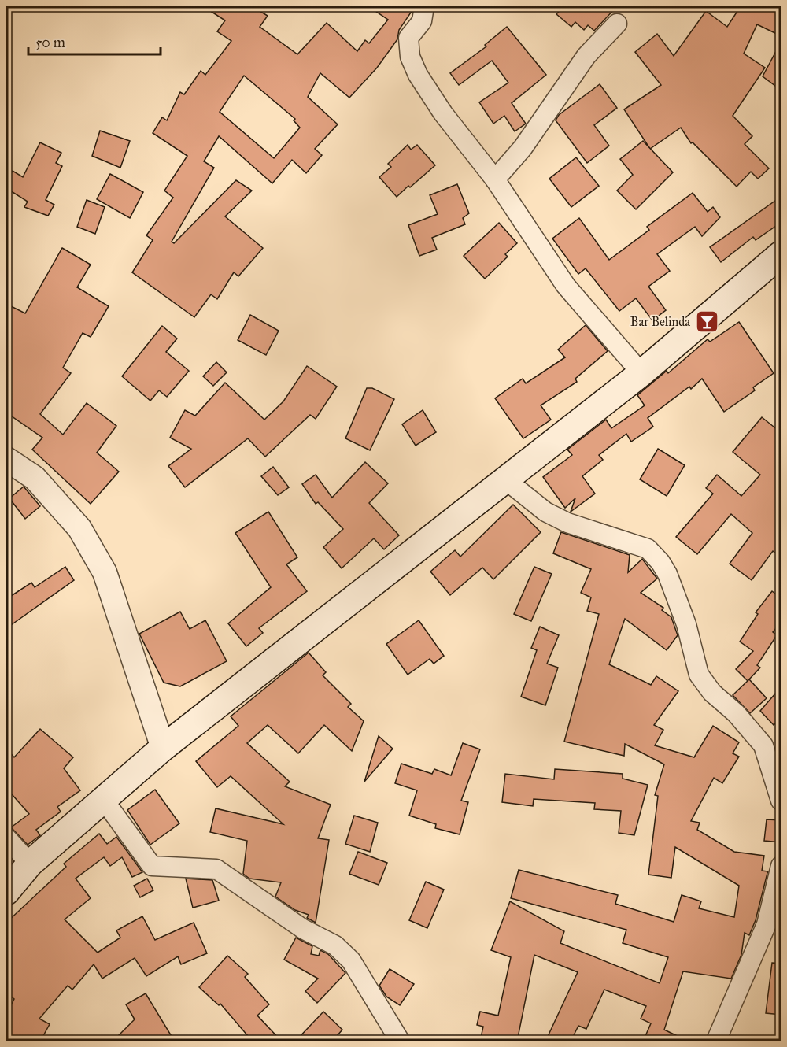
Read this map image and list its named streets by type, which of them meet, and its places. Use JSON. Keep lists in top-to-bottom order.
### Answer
{
  "places": {
    "bar": ["Bar Belinda"]
  },
  "scale_bar": "50 m"
}
